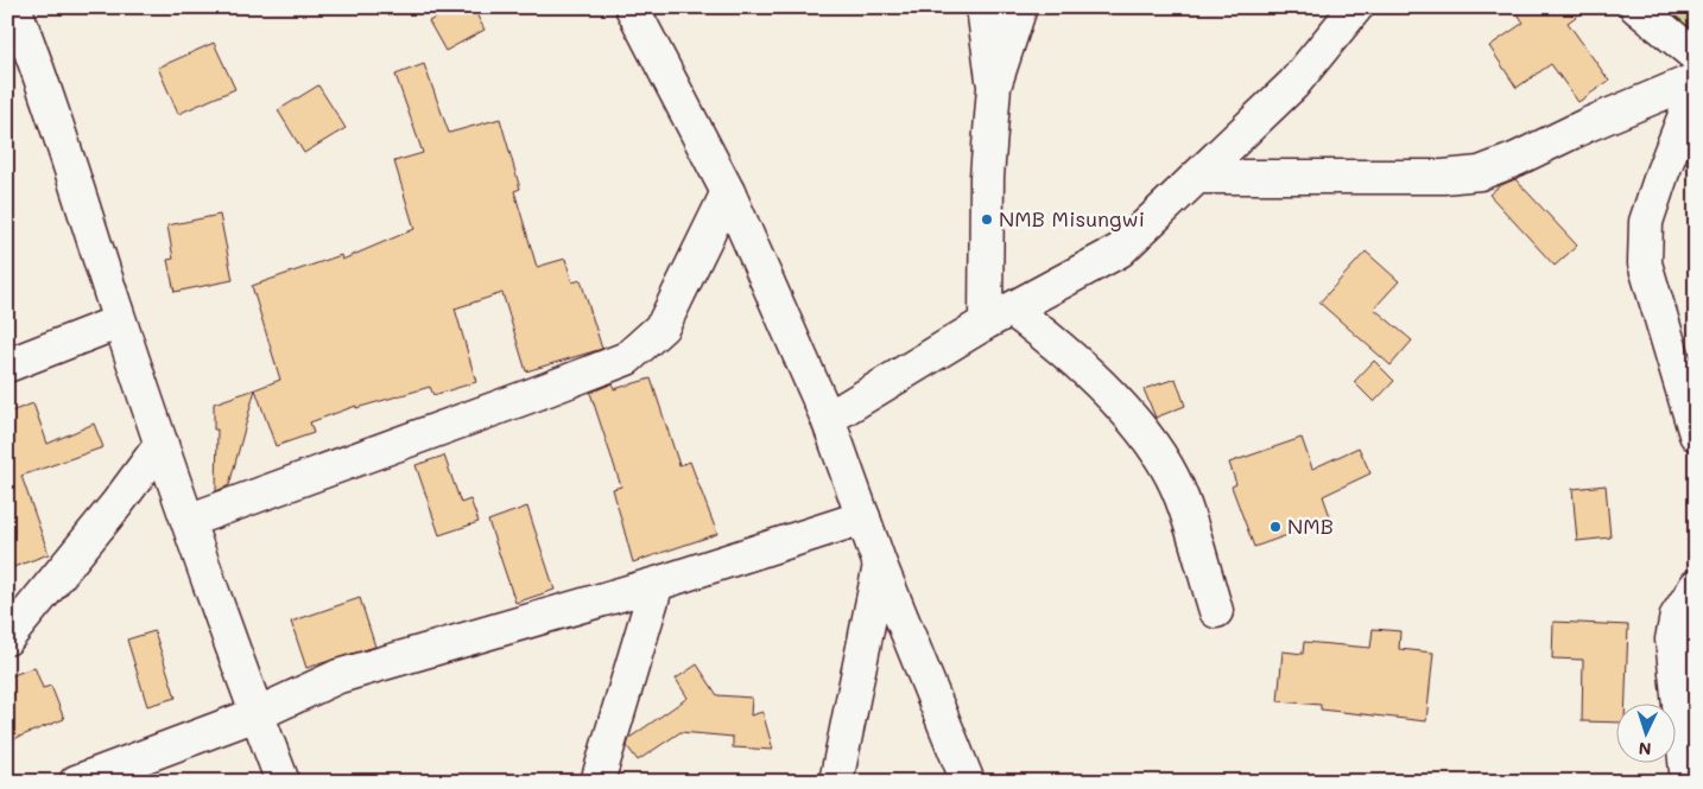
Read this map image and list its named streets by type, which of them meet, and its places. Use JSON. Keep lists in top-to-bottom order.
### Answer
{
  "places": ["NMB Misungwi", "NMB"],
  "north": "bottom"
}
